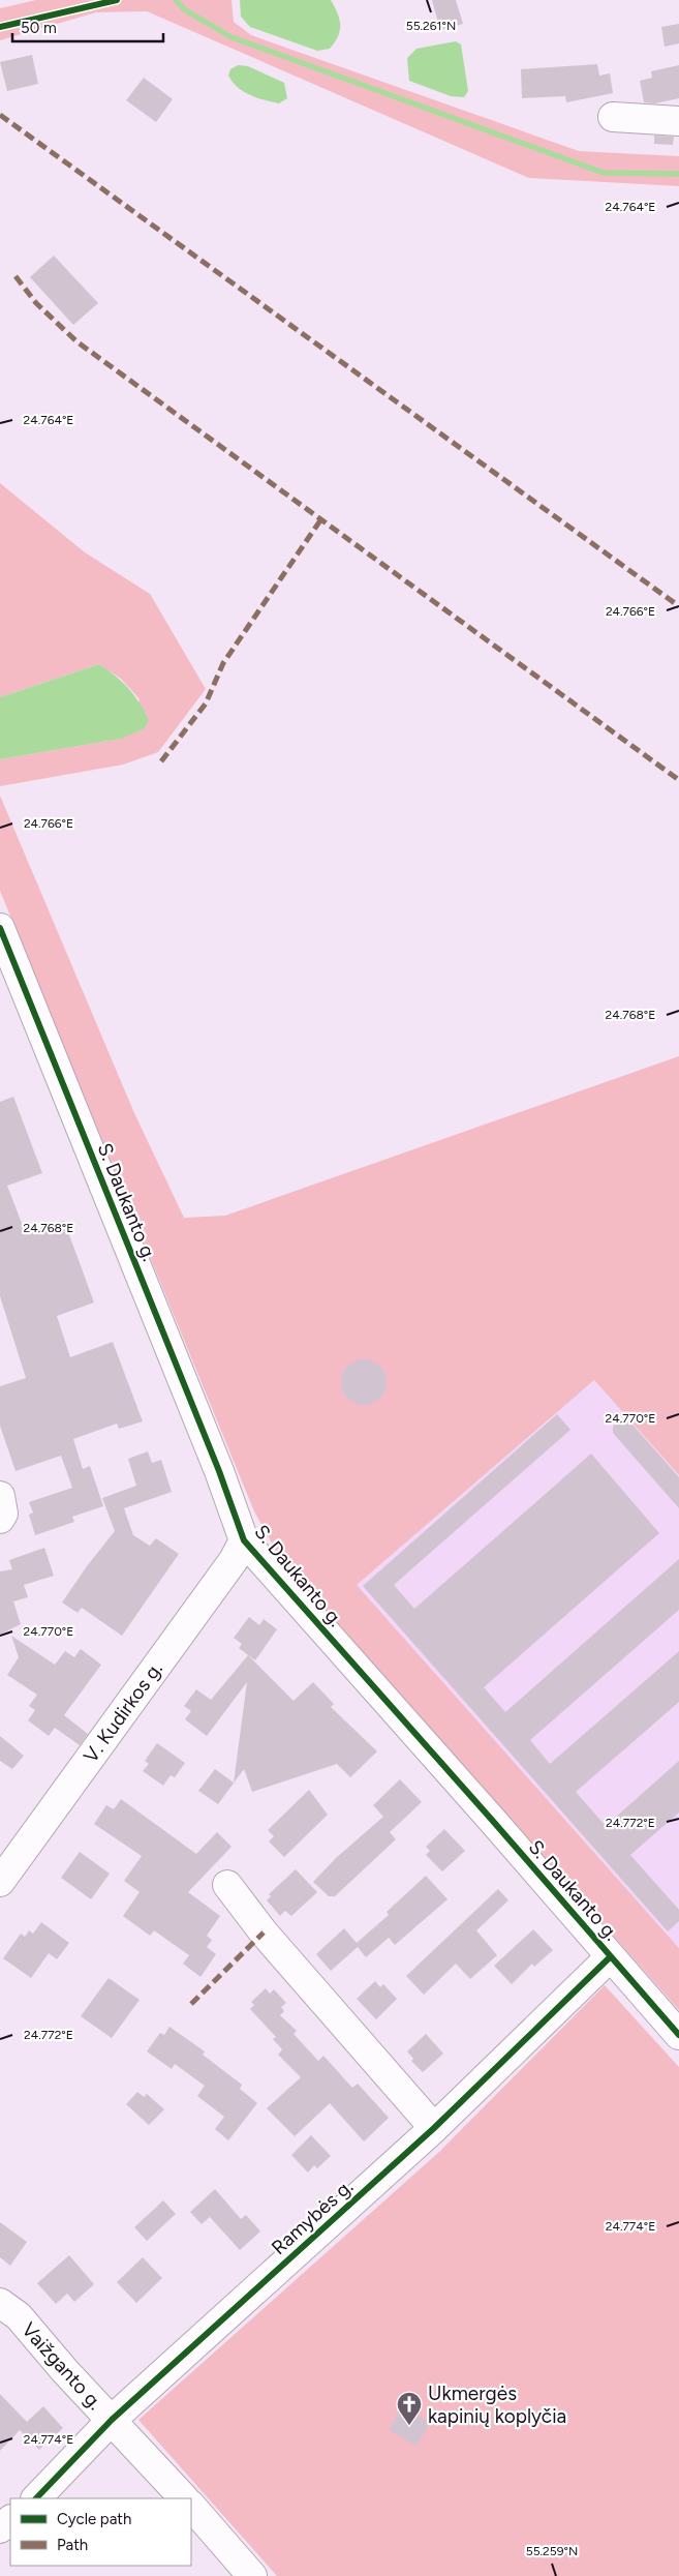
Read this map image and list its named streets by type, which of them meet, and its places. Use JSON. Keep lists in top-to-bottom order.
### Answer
{
  "streets": {
    "street": [
      "S. Daukanto g.",
      "V. Kudirkos g.",
      "Ramybės g.",
      "Vaižganto g."
    ]
  },
  "crossings": [
    ["S. Daukanto g.", "V. Kudirkos g."],
    ["S. Daukanto g.", "Ramybės g."],
    ["Ramybės g.", "Vaižganto g."]
  ],
  "places": {
    "church": ["Ukmergės kapinių koplyčia"]
  },
  "legend": ["Cycle path", "Path"],
  "scale_bar": "50 m",
  "coordinates": [
    "55.261°N",
    "24.764°E",
    "24.766°E",
    "24.768°E",
    "24.770°E",
    "24.772°E",
    "24.774°E",
    "55.259°N"
  ]
}
